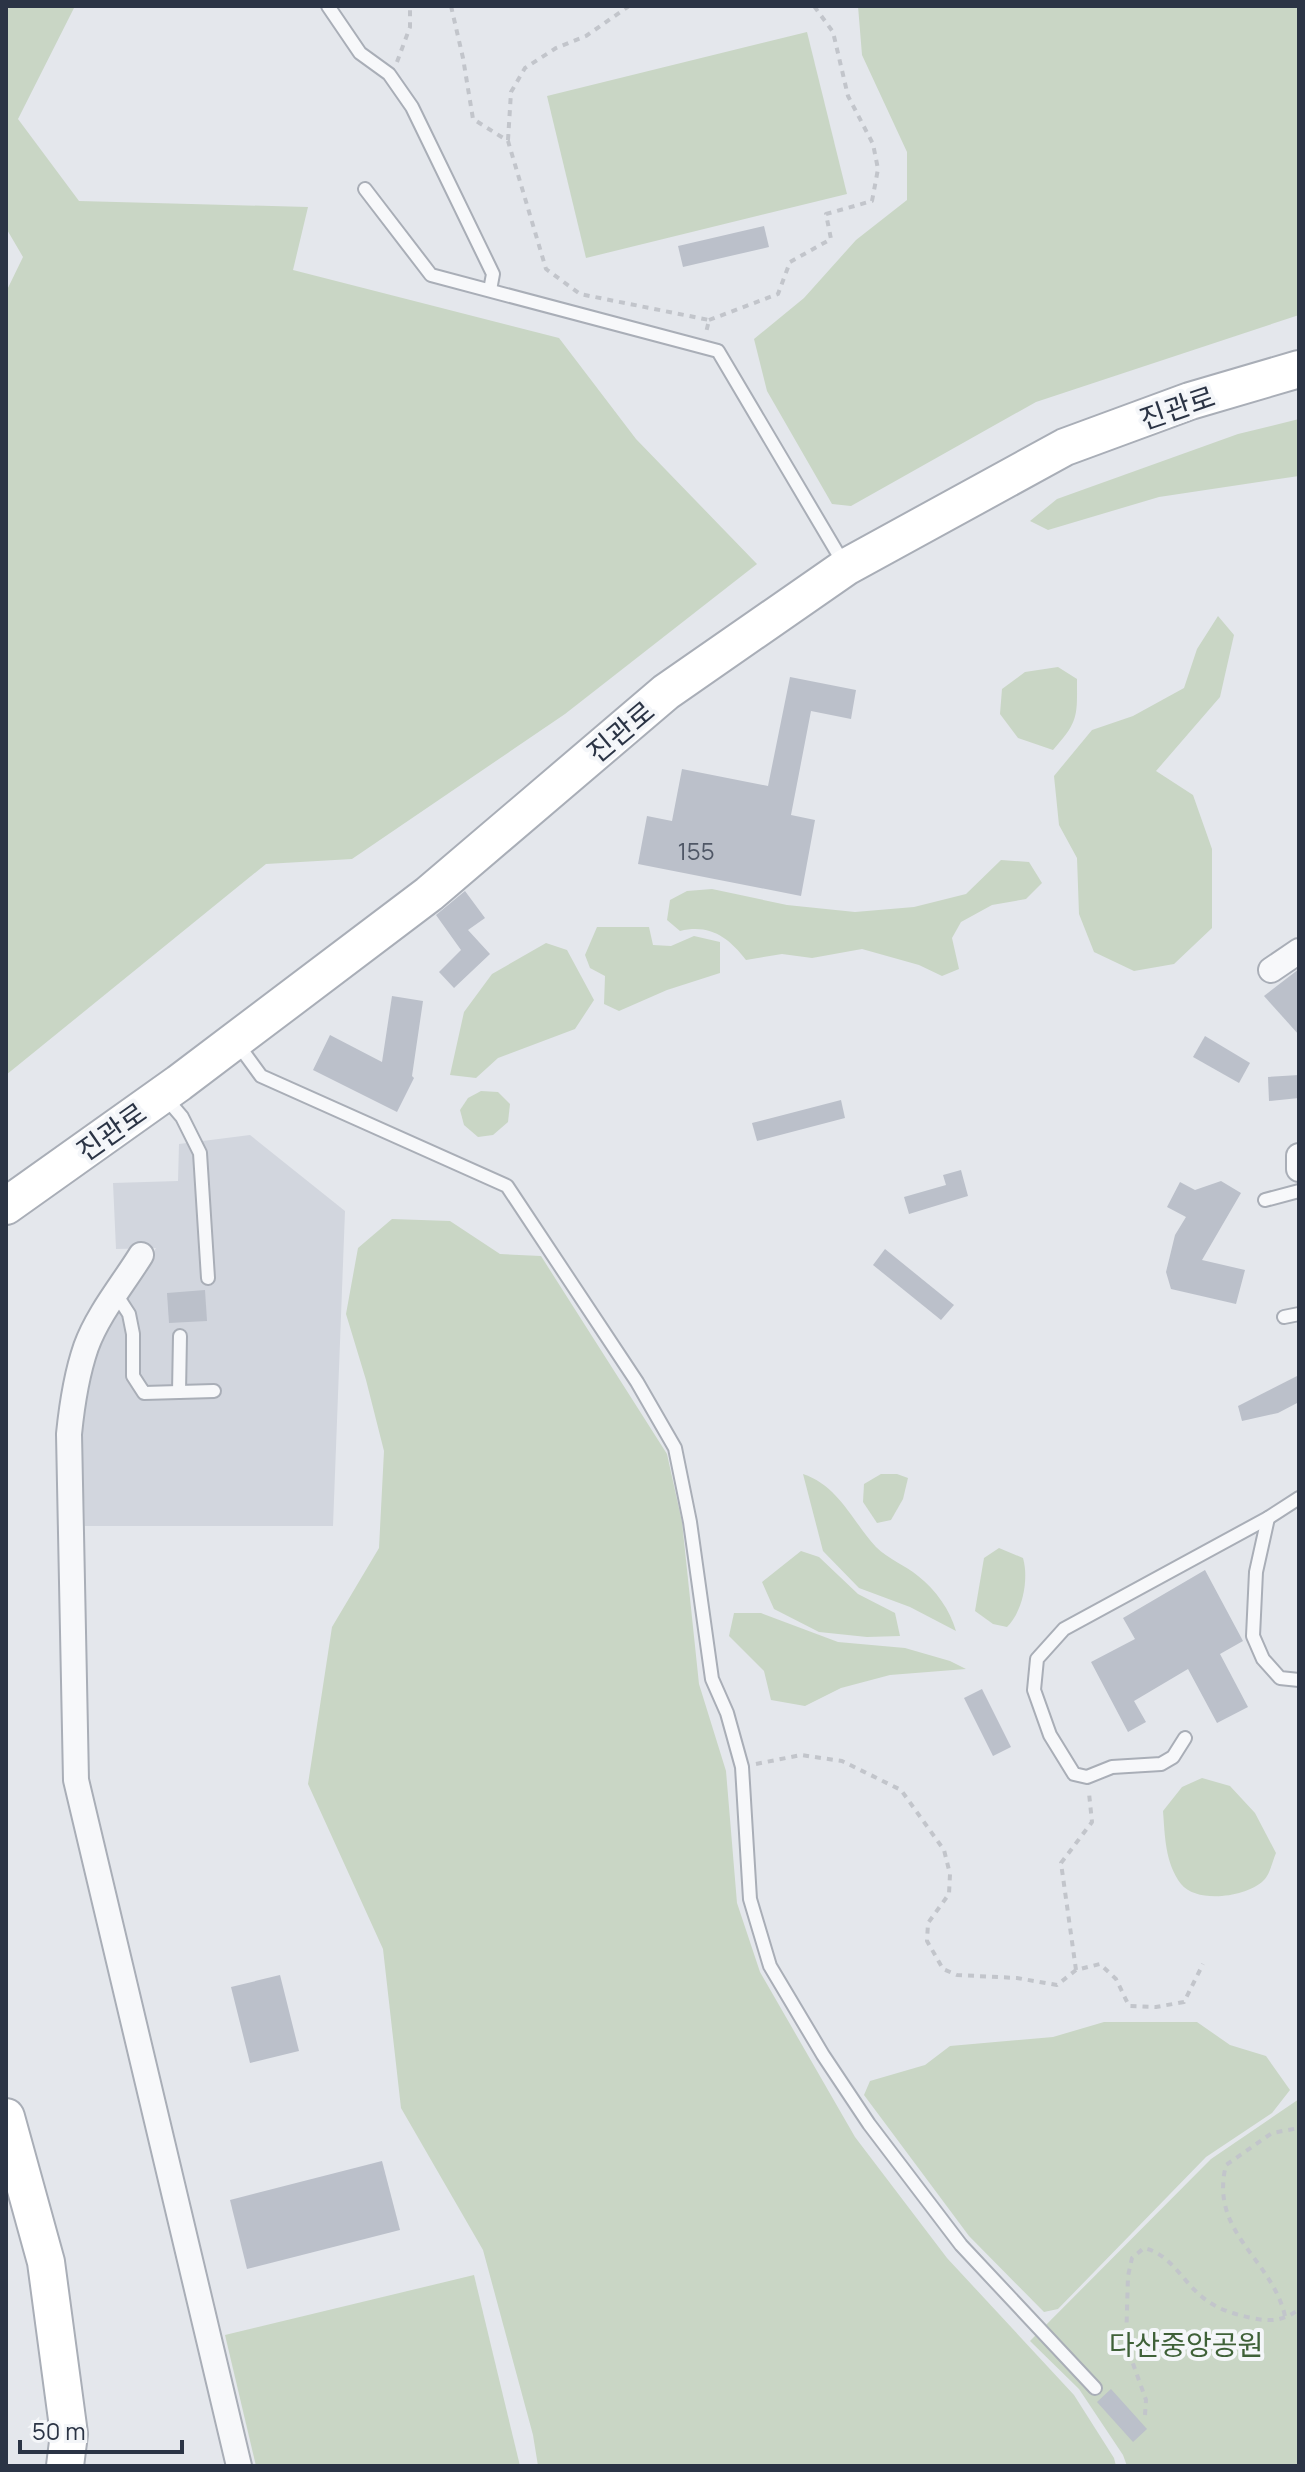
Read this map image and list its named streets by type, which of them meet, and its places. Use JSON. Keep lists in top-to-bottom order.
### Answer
{
  "streets": {
    "main road": ["진관로"]
  },
  "parks": ["다산중앙공원"],
  "house_numbers": ["155"],
  "scale_bar": "50 m"
}
